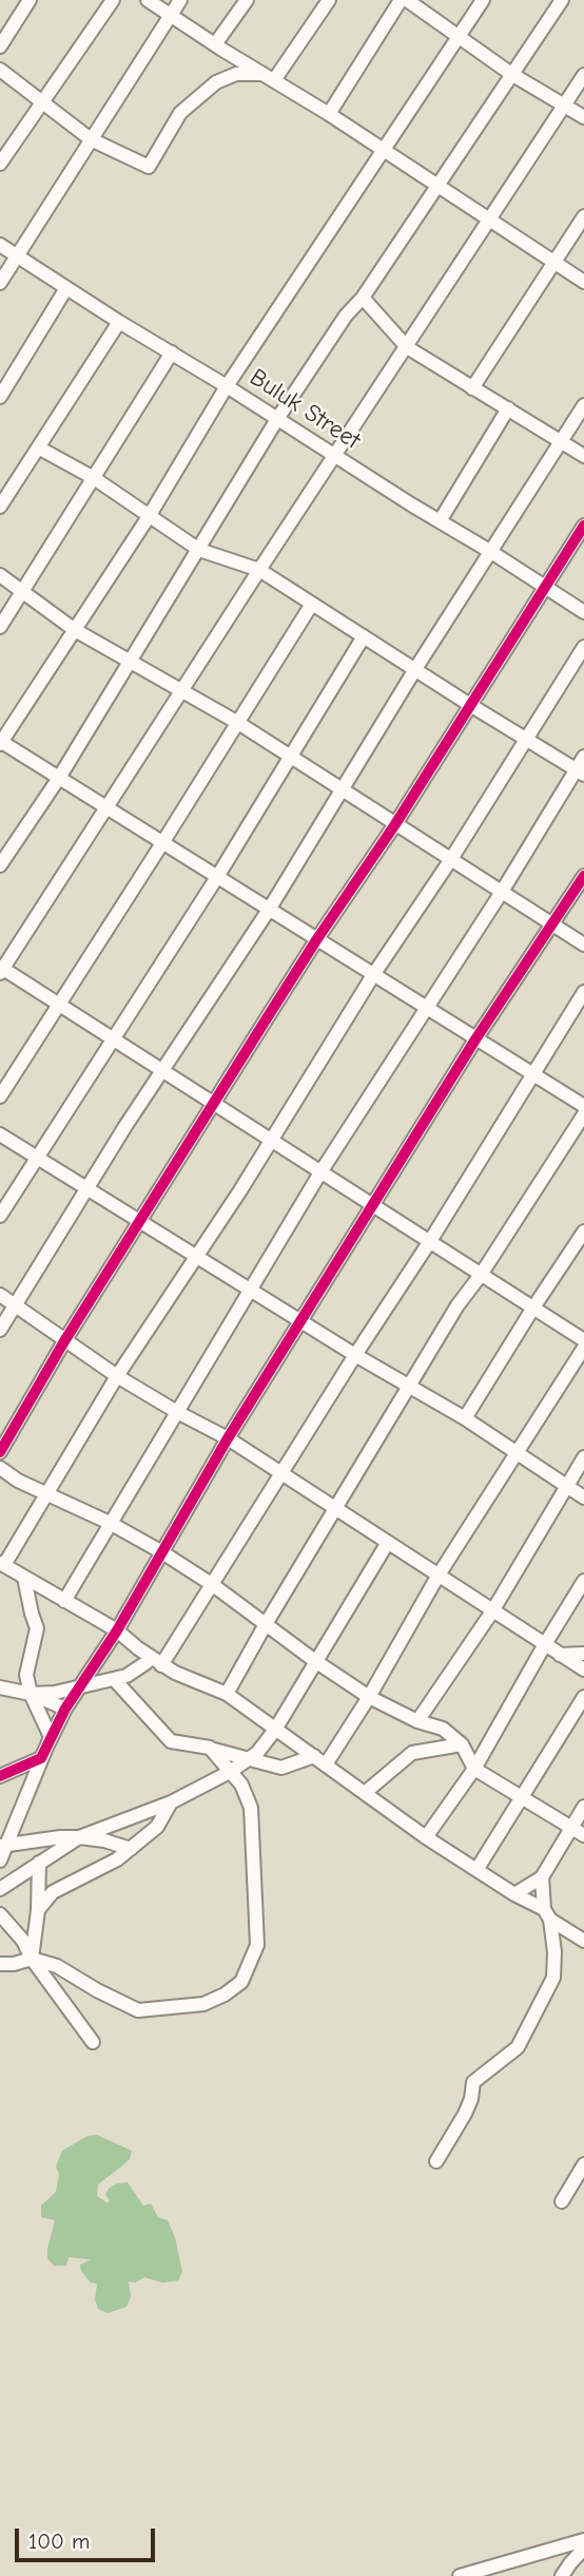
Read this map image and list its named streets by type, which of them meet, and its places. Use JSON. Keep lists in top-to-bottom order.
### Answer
{
  "streets": {
    "street": ["Buluk Street"]
  },
  "scale_bar": "100 m"
}
